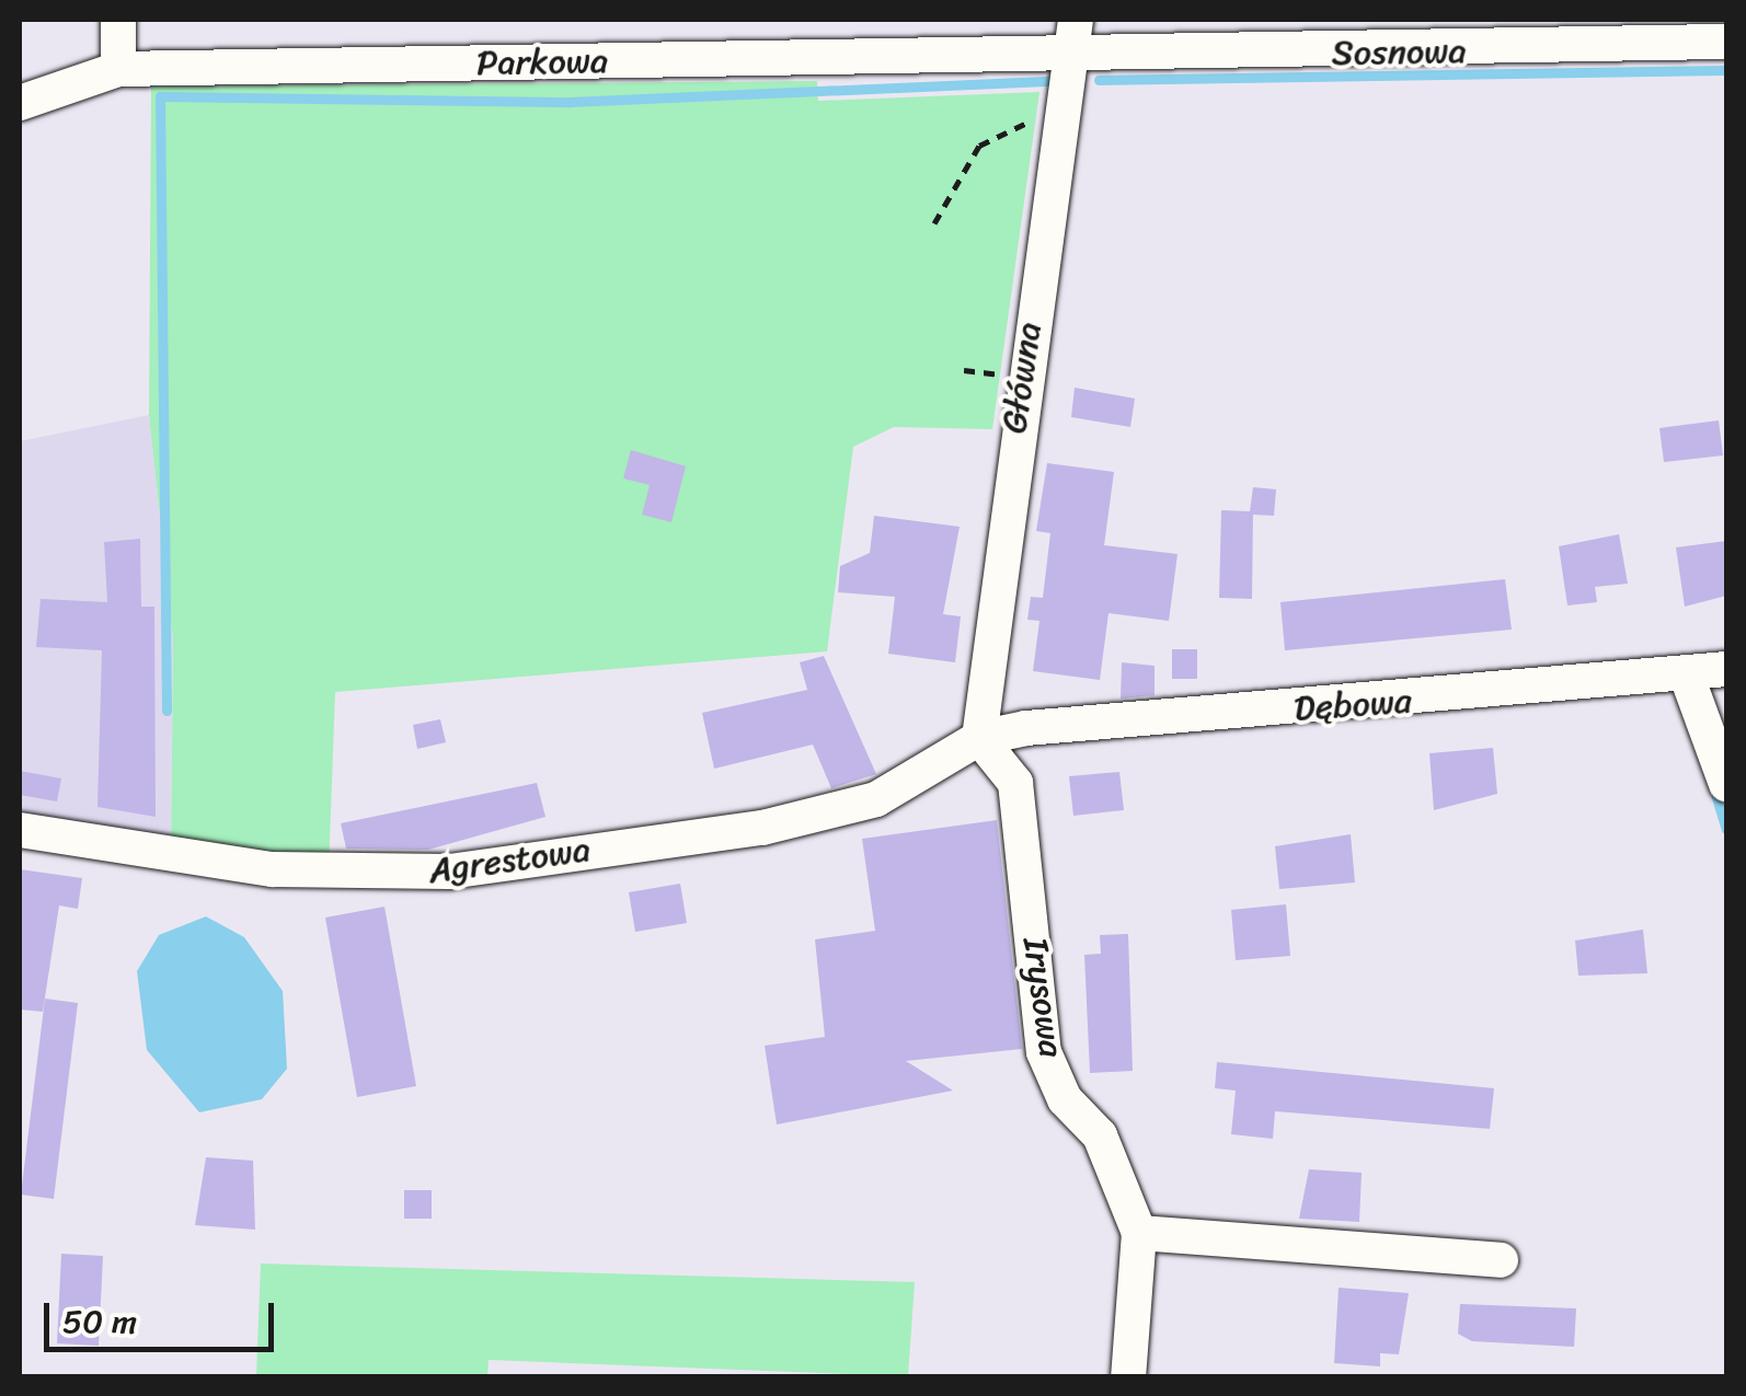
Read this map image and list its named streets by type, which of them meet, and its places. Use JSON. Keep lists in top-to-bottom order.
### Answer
{
  "streets": {
    "street": [
      "Sosnowa",
      "Parkowa",
      "Główna",
      "Dębowa",
      "Agrestowa",
      "Irysowa"
    ]
  },
  "crossings": [
    ["Sosnowa", "Parkowa"],
    ["Sosnowa", "Główna"],
    ["Parkowa", "Główna"],
    ["Główna", "Dębowa"],
    ["Główna", "Agrestowa"],
    ["Główna", "Irysowa"],
    ["Dębowa", "Agrestowa"],
    ["Dębowa", "Irysowa"],
    ["Agrestowa", "Irysowa"]
  ],
  "scale_bar": "50 m"
}
